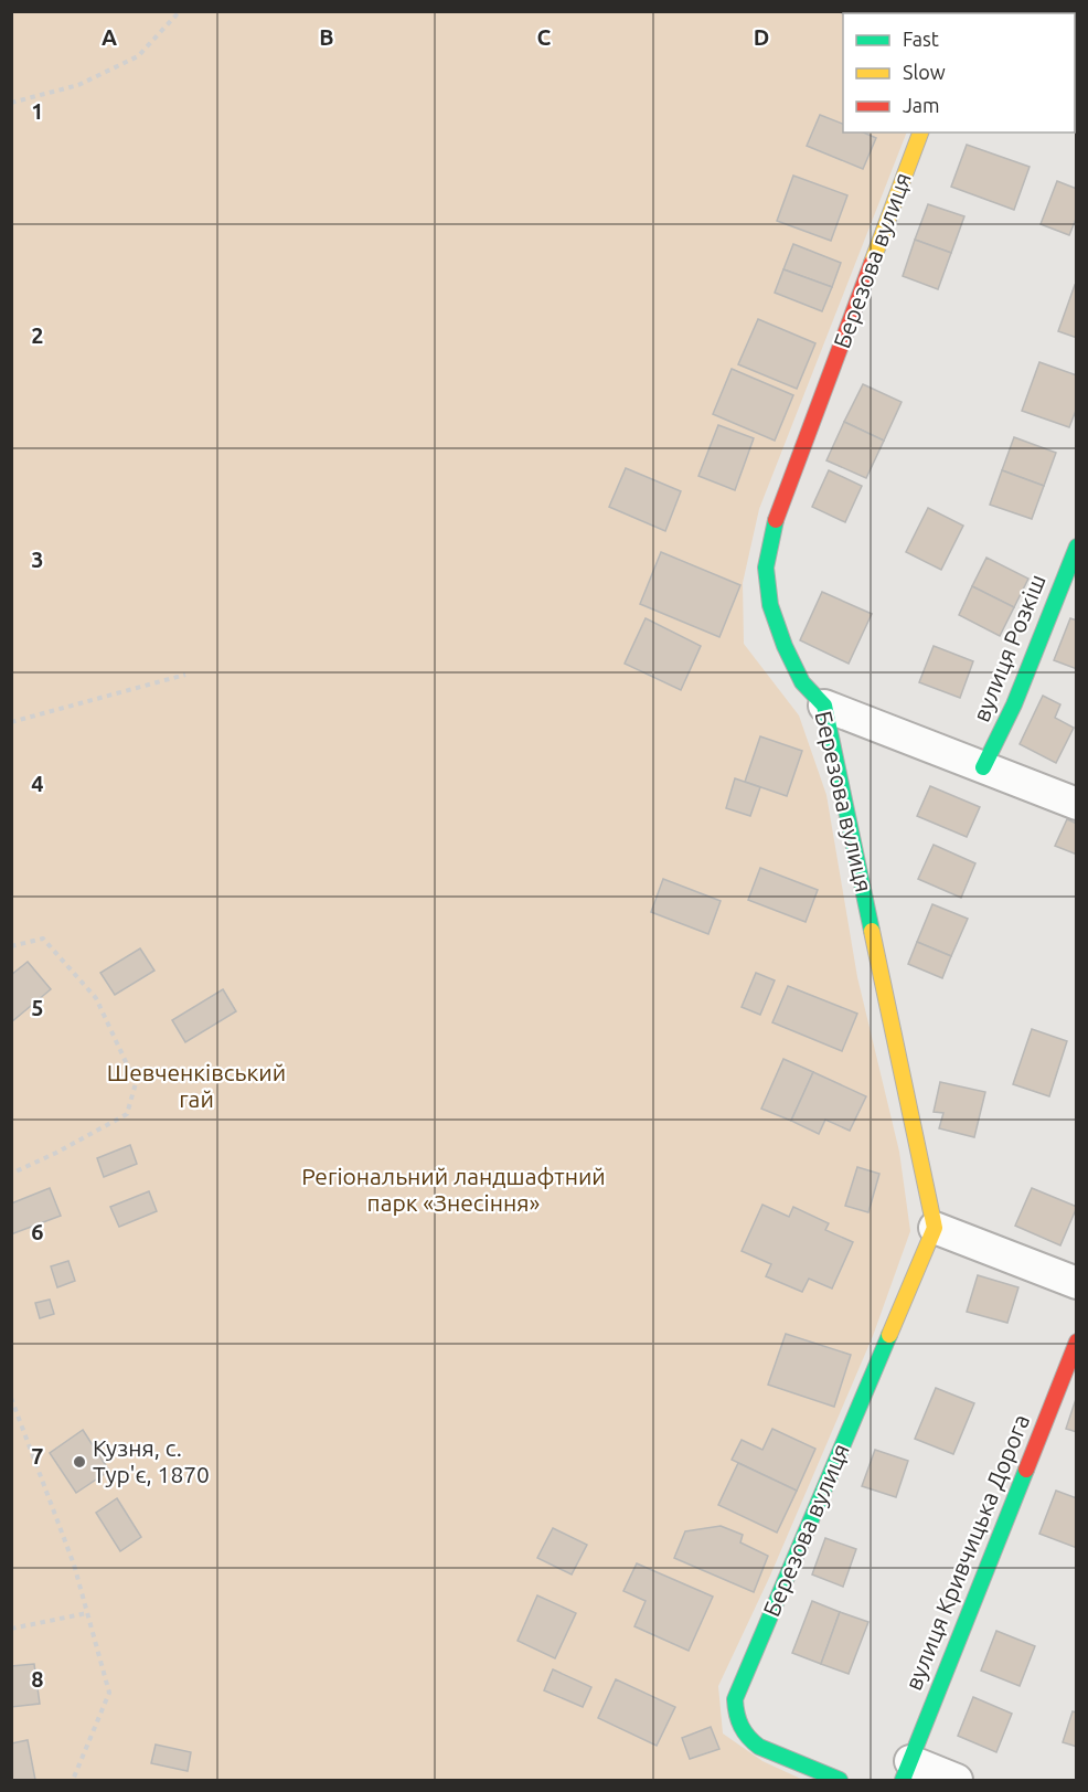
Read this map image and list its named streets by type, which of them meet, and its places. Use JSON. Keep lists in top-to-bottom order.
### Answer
{
  "streets": {
    "street": ["Березова вулиця", "вулиця Розкіш", "вулиця Кривчицька Дорога"]
  },
  "parks": ["Шевченківський гай", "Регіональний ландшафтний парк «Знесіння»"],
  "places": ["Кузня, с. Тур'є, 1870"],
  "legend": ["Fast", "Slow", "Jam"],
  "grid": {
    "columns": [
      "A",
      "B",
      "C",
      "D"
    ],
    "rows": [
      "1",
      "2",
      "3",
      "4",
      "5",
      "6",
      "7",
      "8"
    ]
  }
}
